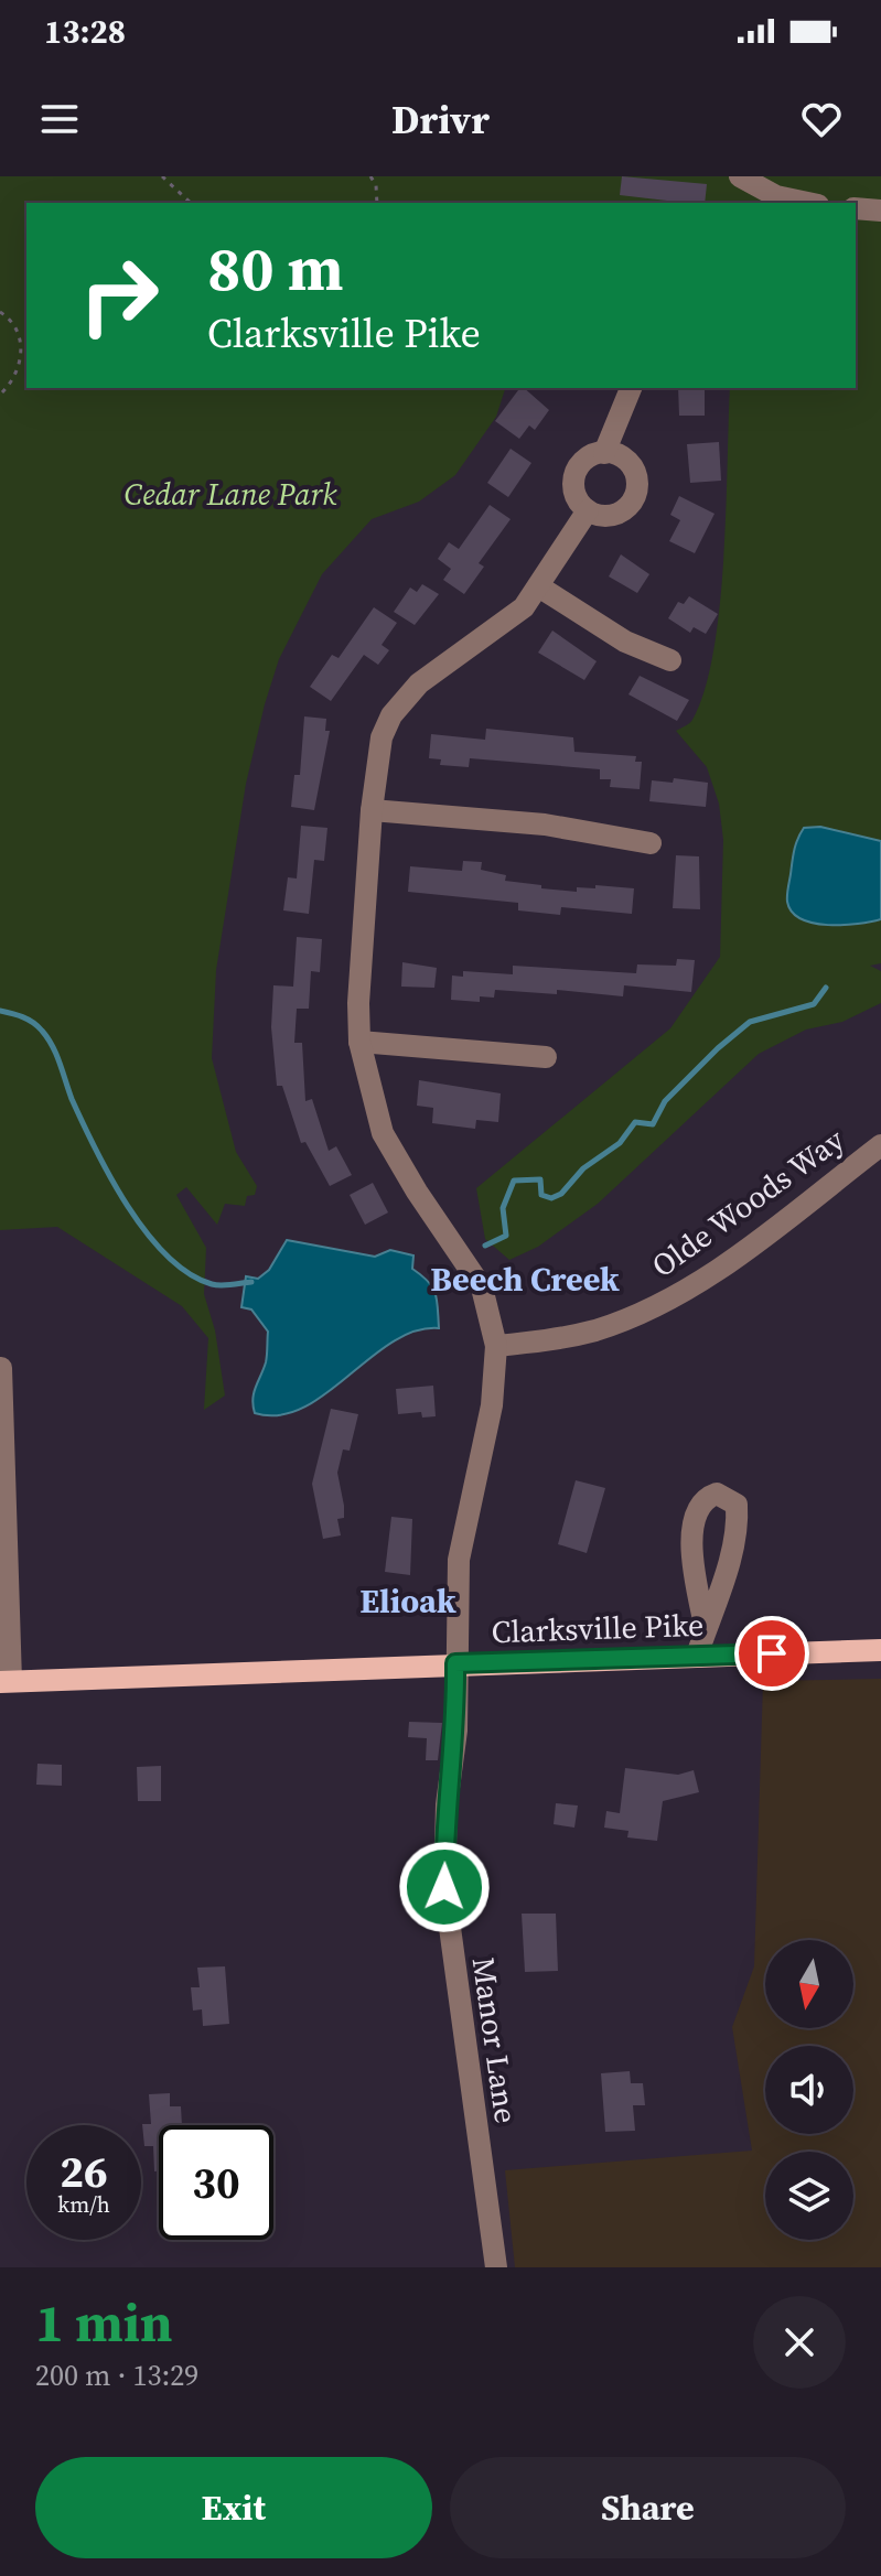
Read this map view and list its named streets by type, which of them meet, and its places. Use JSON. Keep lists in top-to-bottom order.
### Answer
{
  "streets": {
    "main road": ["Clarksville Pike"],
    "street": ["Olde Woods Way", "Manor Lane"]
  },
  "crossings": [
    ["Olde Woods Way", "Manor Lane"],
    ["Clarksville Pike", "Manor Lane"]
  ],
  "districts": ["Beech Creek", "Elioak"],
  "parks": ["Cedar Lane Park"],
  "north": "bottom",
  "page": {
    "status": "13:28",
    "header": "Drivr",
    "turn": ["80 m", "Clarksville Pike"],
    "speed": "26 km/h",
    "limit": "30",
    "heading": ["1 min", "200 m · 13:29"],
    "buttons": ["Exit", "Share"]
  }
}
